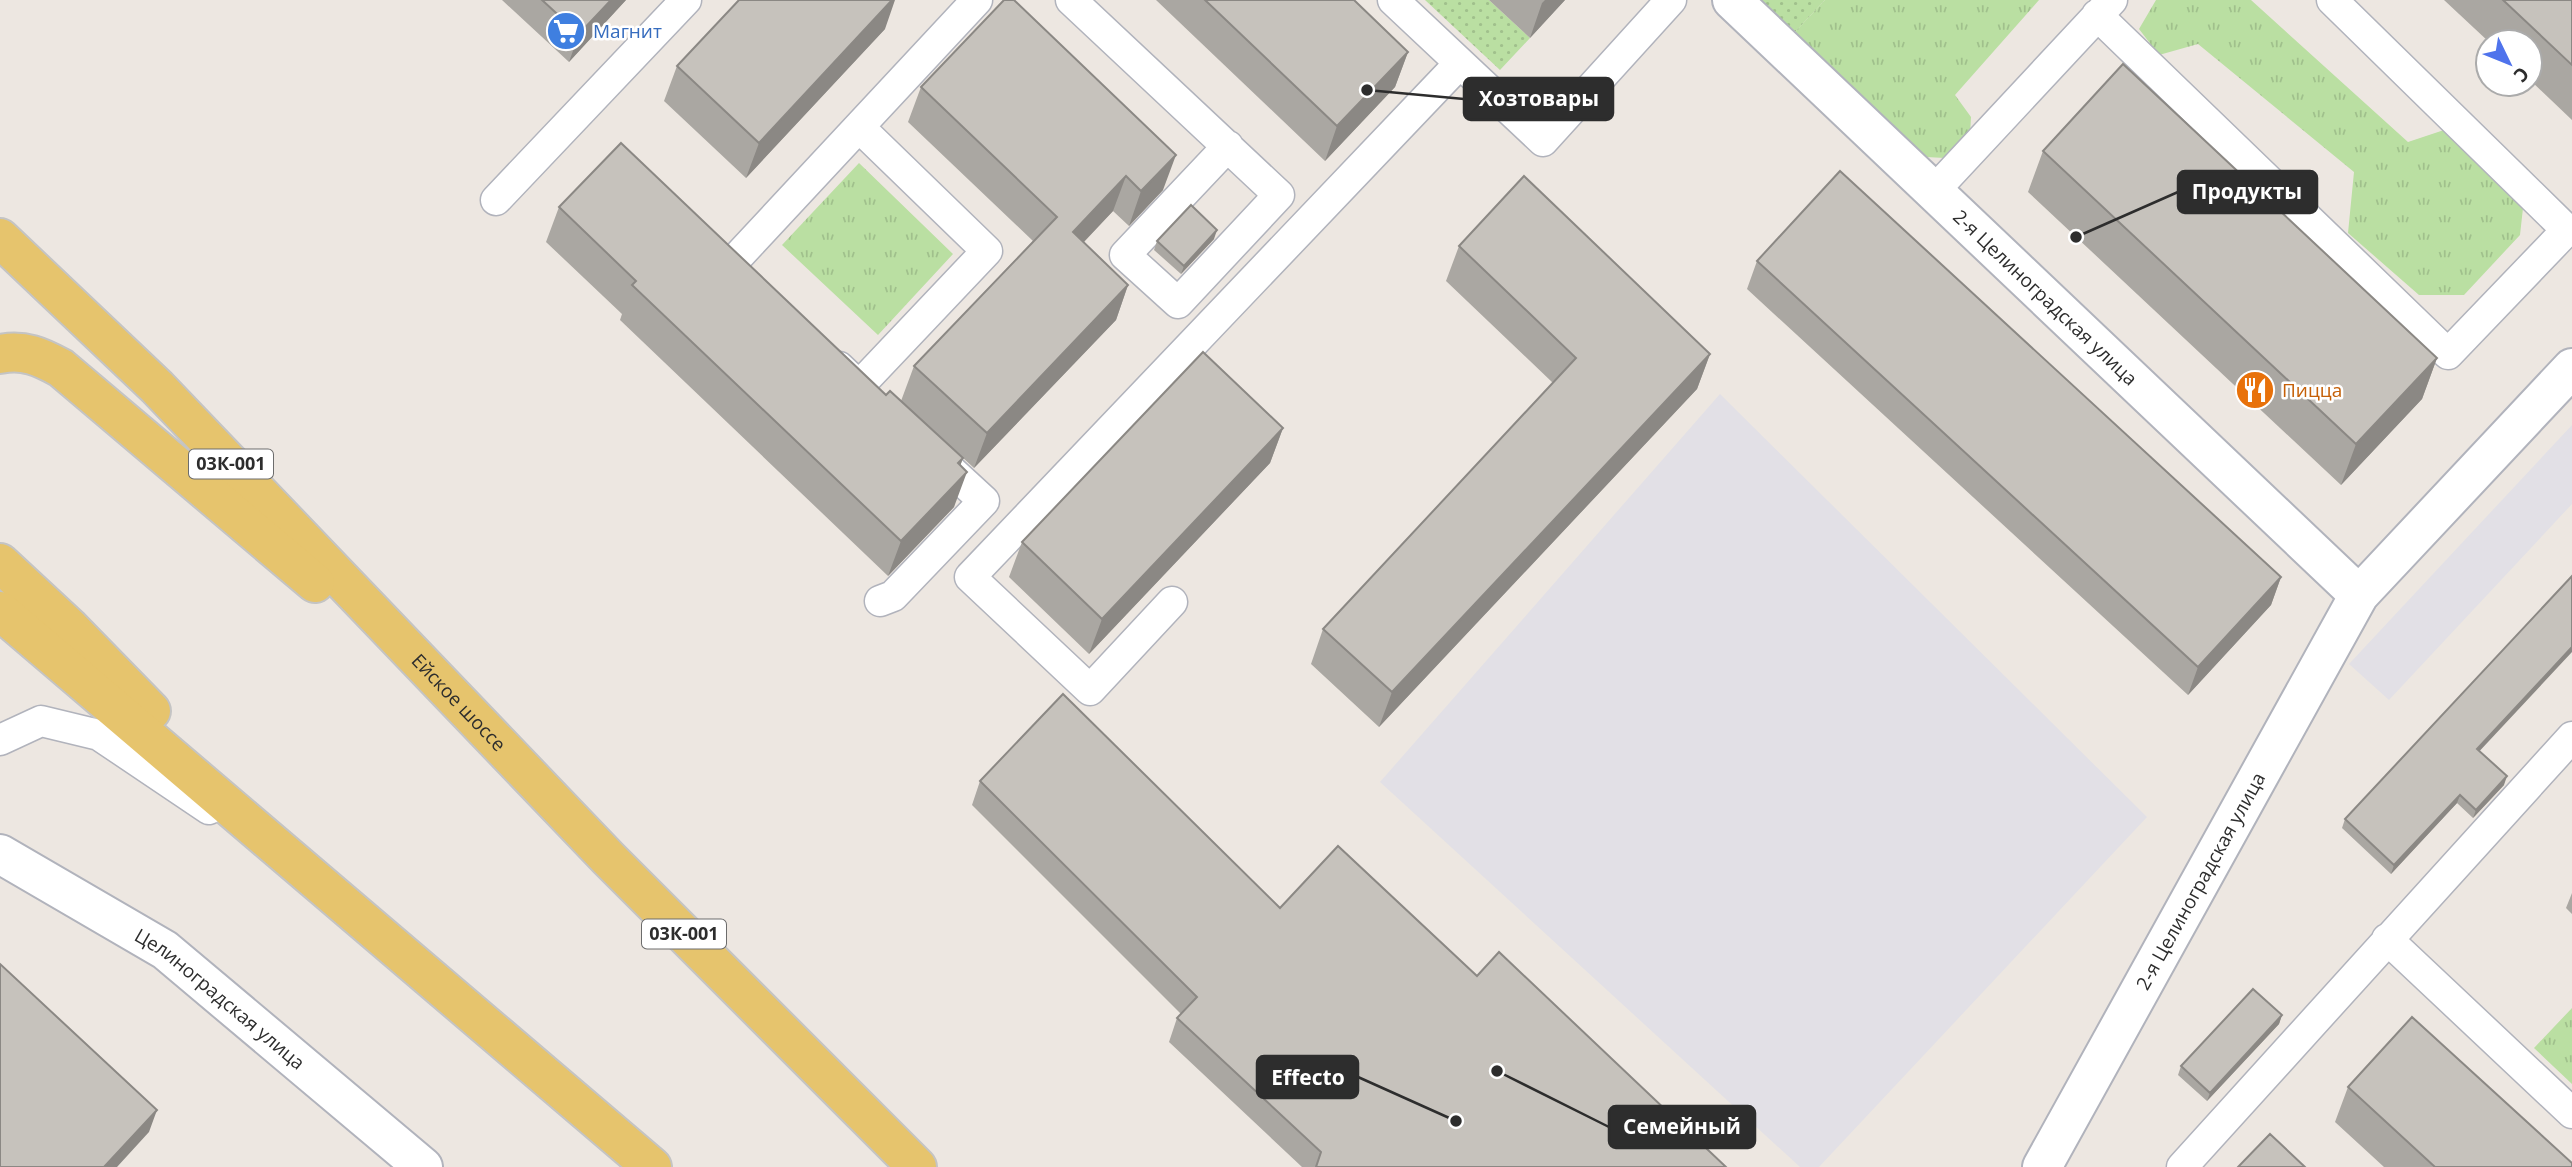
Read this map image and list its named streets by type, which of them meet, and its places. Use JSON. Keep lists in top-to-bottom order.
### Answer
{
  "streets": {
    "main road": ["03К-001", "Ейское шоссе"],
    "street": ["2-я Целиноградская улица", "Целиноградская улица"]
  },
  "crossings": [
    ["03К-001", "Ейское шоссе"]
  ],
  "places": {
    "supermarket": ["Магнит"],
    "other": [
      "Хозтовары",
      "Продукты",
      "Семейный",
      "Effecto"
    ],
    "restaurant": ["Пицца"]
  },
  "north": "bottom right"
}
